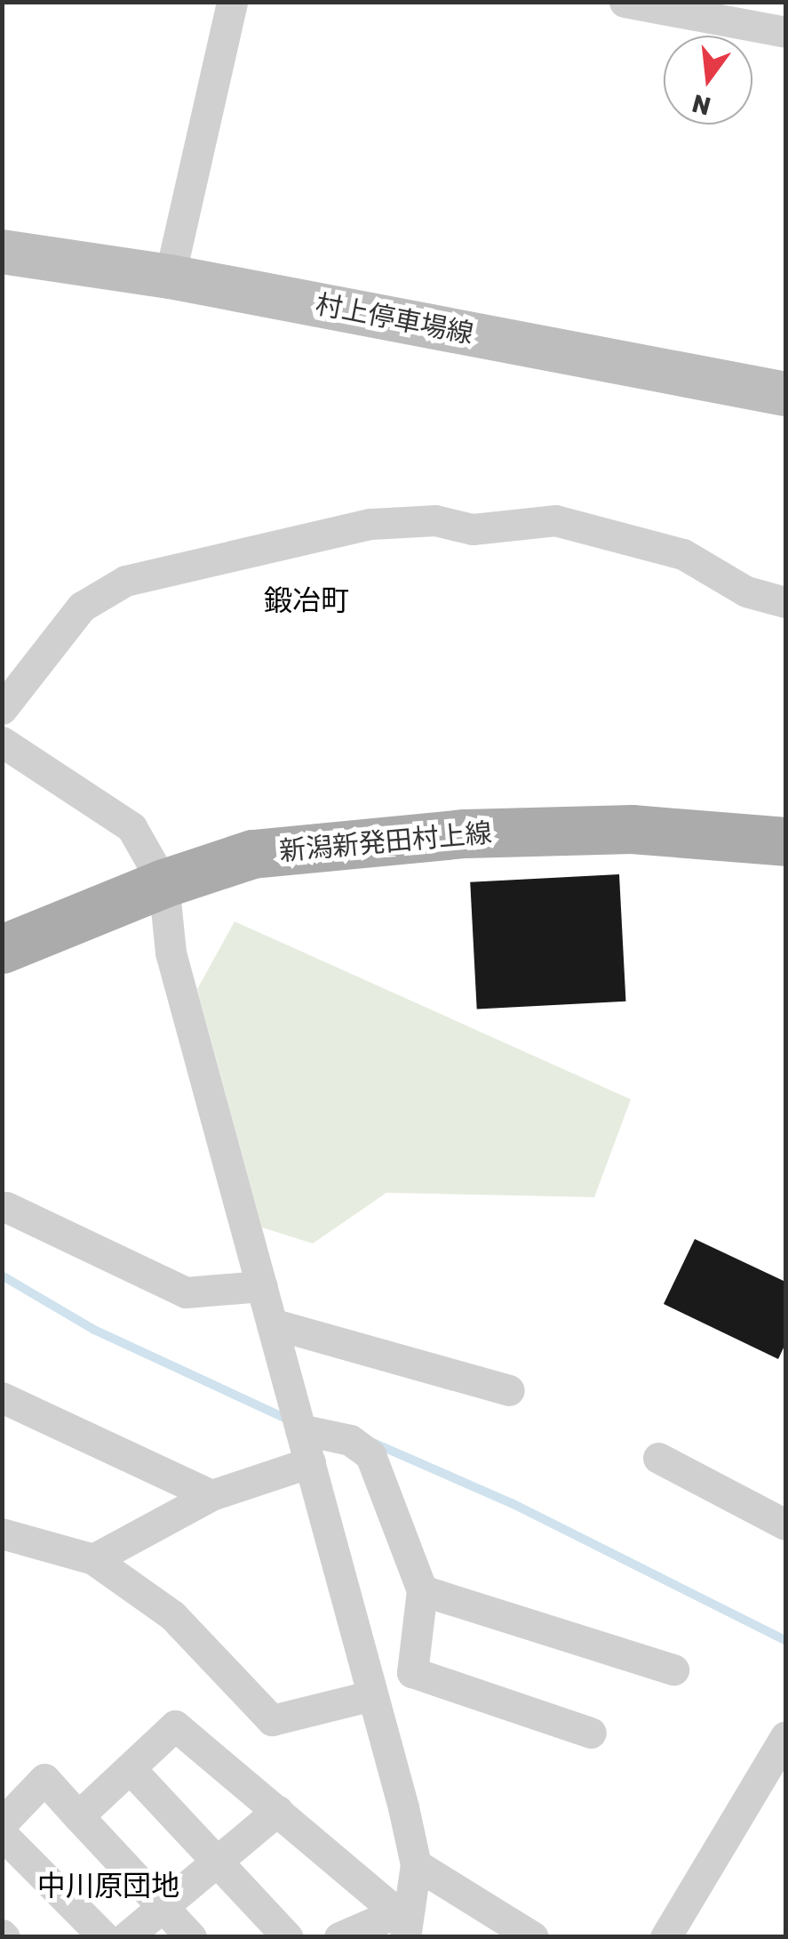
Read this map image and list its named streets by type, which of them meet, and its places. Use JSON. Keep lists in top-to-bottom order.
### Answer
{
  "streets": {
    "main road": ["村上停車場線", "新潟新発田村上線"]
  },
  "districts": ["鍛冶町", "中川原団地"],
  "north": "bottom"
}
